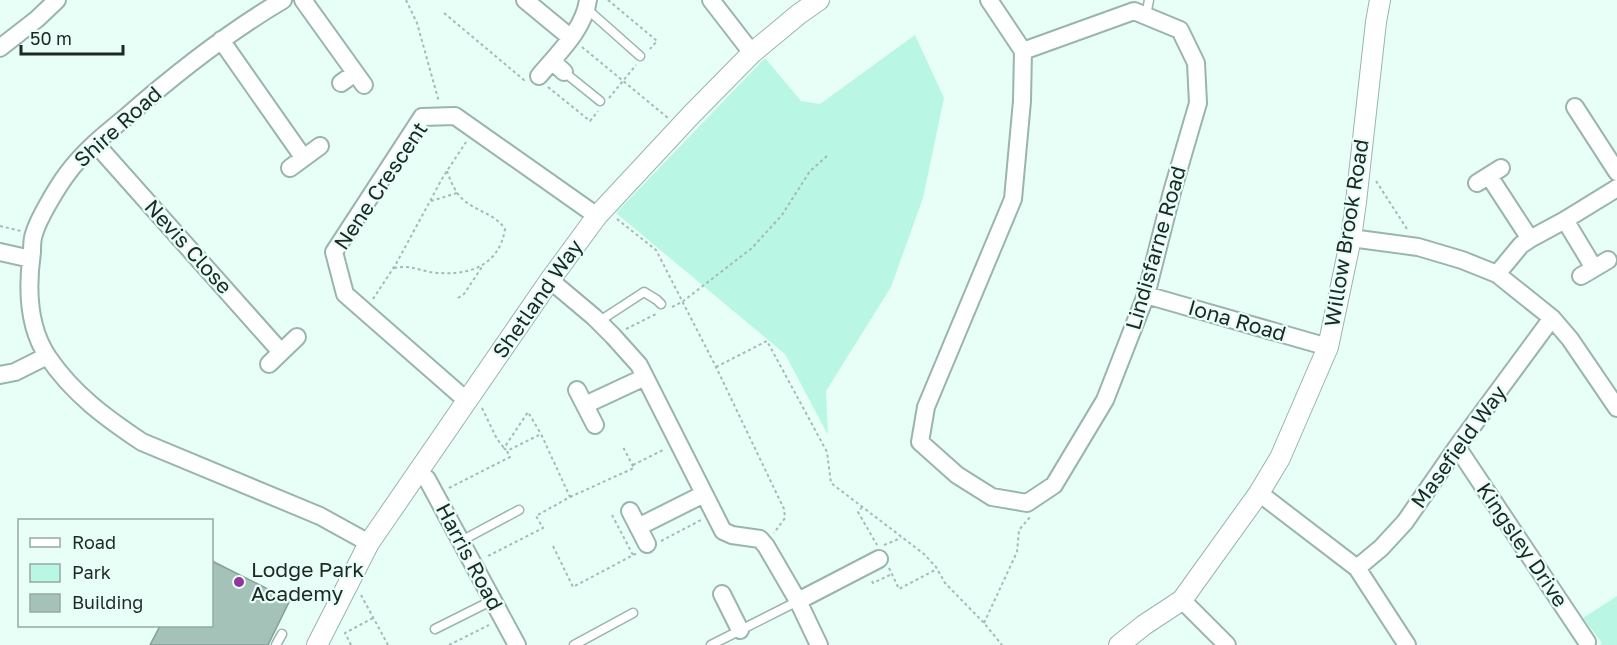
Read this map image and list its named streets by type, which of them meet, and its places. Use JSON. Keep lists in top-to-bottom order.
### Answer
{
  "streets": {
    "street": [
      "Shire Road",
      "Nene Crescent",
      "Willow Brook Road",
      "Nevis Close",
      "Lindisfarne Road",
      "Shetland Way",
      "Iona Road",
      "Masefield Way",
      "Kingsley Drive",
      "Harris Road"
    ]
  },
  "crossings": [
    ["Shire Road", "Nevis Close"],
    ["Shire Road", "Shetland Way"],
    ["Nene Crescent", "Shetland Way"],
    ["Willow Brook Road", "Iona Road"],
    ["Lindisfarne Road", "Iona Road"],
    ["Shetland Way", "Harris Road"],
    ["Masefield Way", "Kingsley Drive"]
  ],
  "places": ["Lodge Park Academy"],
  "legend": ["Road", "Park", "Building"],
  "scale_bar": "50 m"
}
